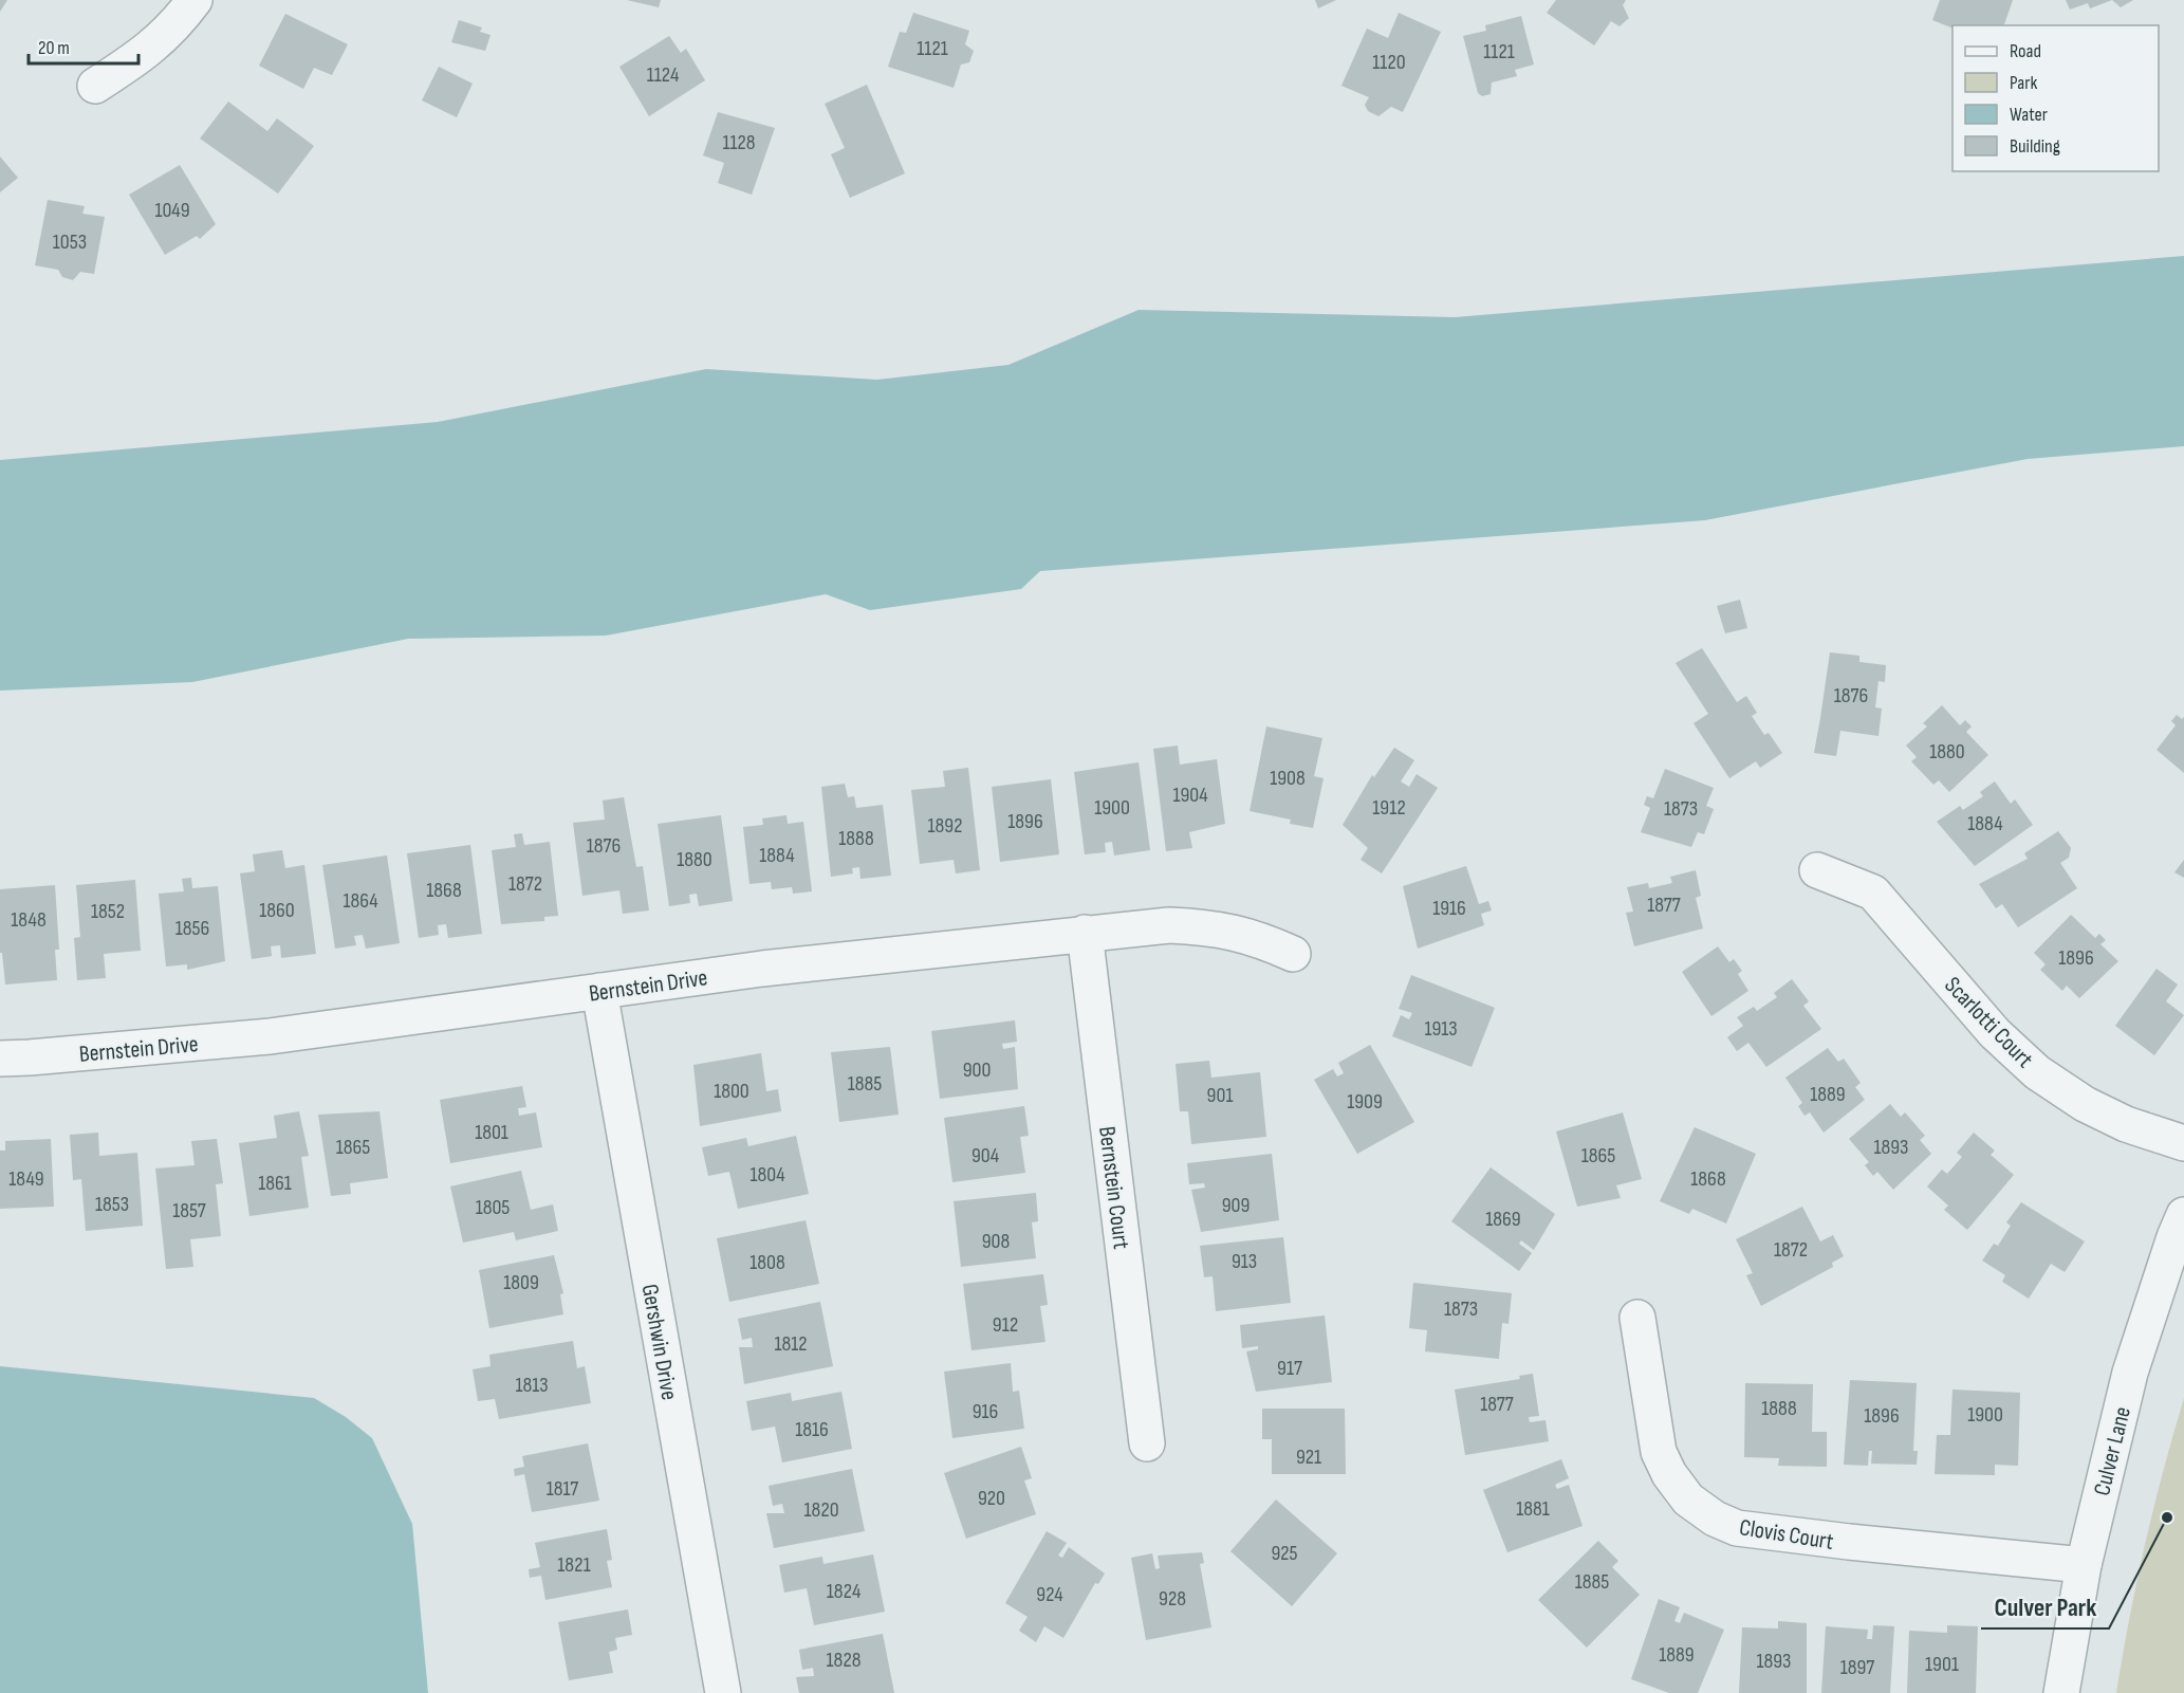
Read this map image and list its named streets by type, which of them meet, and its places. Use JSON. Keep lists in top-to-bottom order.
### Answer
{
  "streets": {
    "street": [
      "Bernstein Drive",
      "Scarlotti Court",
      "Bernstein Court",
      "Gershwin Drive",
      "Culver Lane",
      "Clovis Court"
    ]
  },
  "crossings": [
    ["Bernstein Drive", "Bernstein Court"],
    ["Bernstein Drive", "Gershwin Drive"],
    ["Culver Lane", "Clovis Court"]
  ],
  "places": ["Culver Park"],
  "house_numbers": [
    "1121",
    "1121",
    "1120",
    "1124",
    "1128",
    "1049",
    "1053",
    "1876",
    "1880",
    "1908",
    "1904",
    "1900",
    "1912",
    "1873",
    "1896",
    "1884",
    "1892",
    "1888",
    "1876",
    "1884",
    "1880",
    "1872",
    "1868",
    "1864",
    "1877",
    "1916",
    "1860",
    "1852",
    "1848",
    "1856",
    "1896",
    "1913",
    "900",
    "1885",
    "1800",
    "1889",
    "901",
    "1909",
    "1801",
    "1865",
    "1893",
    "904",
    "1865",
    "1804",
    "1849",
    "1868",
    "1861",
    "1853",
    "909",
    "1805",
    "1857",
    "1869",
    "908",
    "1872",
    "913",
    "1808",
    "1809",
    "1873",
    "912",
    "1812",
    "917",
    "1813",
    "1877",
    "1888",
    "916",
    "1900",
    "1896",
    "1816",
    "921",
    "1817",
    "920",
    "1881",
    "1820",
    "925",
    "1821",
    "1885",
    "1824",
    "924",
    "928",
    "1889",
    "1828",
    "1893",
    "1901",
    "1897"
  ],
  "legend": [
    "Road",
    "Park",
    "Water",
    "Building"
  ],
  "scale_bar": "20 m"
}
